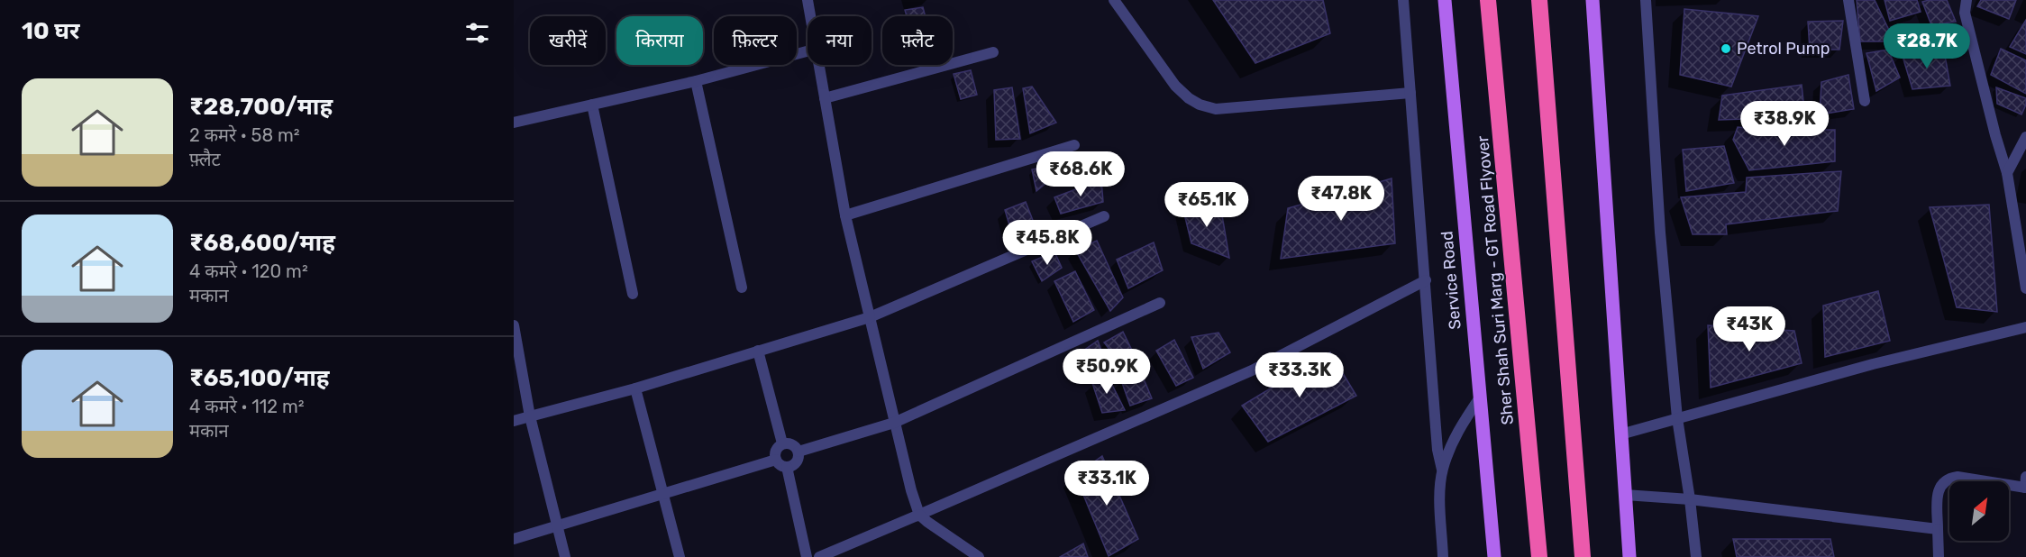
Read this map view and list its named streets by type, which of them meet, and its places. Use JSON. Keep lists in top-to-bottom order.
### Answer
{
  "streets": {
    "highway": ["Sher Shah Suri Marg - GT Road Flyover"],
    "main road": ["Service Road"]
  },
  "places": ["Petrol Pump"],
  "north": "top right",
  "page": {
    "heading": "10 घर",
    "chip": [
      "खरीदें",
      "किराया",
      "फ़िल्टर",
      "नया",
      "फ़्लैट"
    ],
    "price": [
      "₹28.7K",
      "₹38.9K",
      "₹68.6K",
      "₹47.8K",
      "₹65.1K",
      "₹45.8K",
      "₹43K",
      "₹50.9K",
      "₹33.3K",
      "₹33.1K"
    ],
    "list": [
      {
        "name": "₹28,700/माह",
        "note": "2 कमरे · 58 m² · फ़्लैट"
      },
      {
        "name": "₹68,600/माह",
        "note": "4 कमरे · 120 m² · मकान"
      },
      {
        "name": "₹65,100/माह",
        "note": "4 कमरे · 112 m² · मकान"
      }
    ]
  }
}
